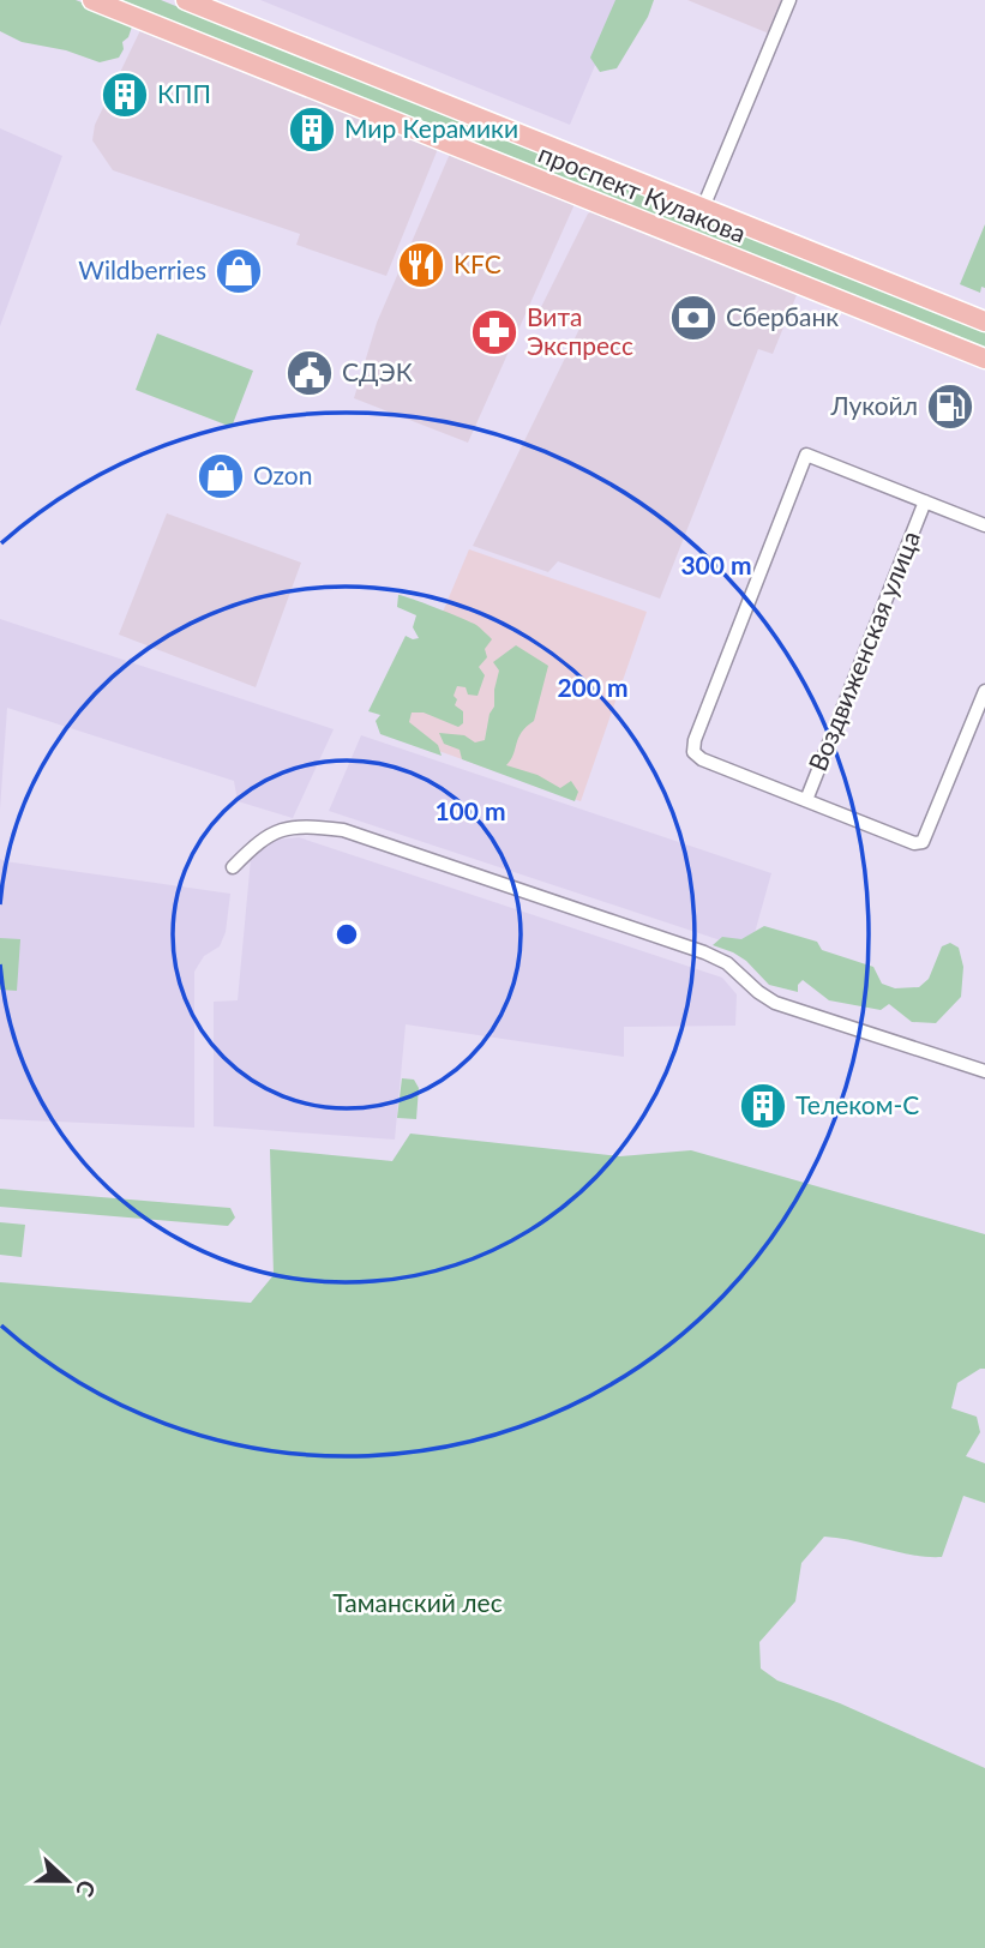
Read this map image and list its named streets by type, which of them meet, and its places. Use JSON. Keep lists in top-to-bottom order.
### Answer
{
  "streets": {
    "main road": ["проспект Кулакова"],
    "street": ["Воздвиженская улица"]
  },
  "parks": ["Таманский лес"],
  "places": {
    "building": ["КПП", "Мир Керамики", "Телеком-С"],
    "restaurant": ["KFC"],
    "shop": ["Wildberries", "Ozon"],
    "bank": ["Сбербанк"],
    "pharmacy": ["Вита Экспресс"],
    "public building": ["СДЭК"],
    "fuel station": ["Лукойл"]
  },
  "north": "right",
  "rings": ["300 m", "200 m", "100 m"]
}
